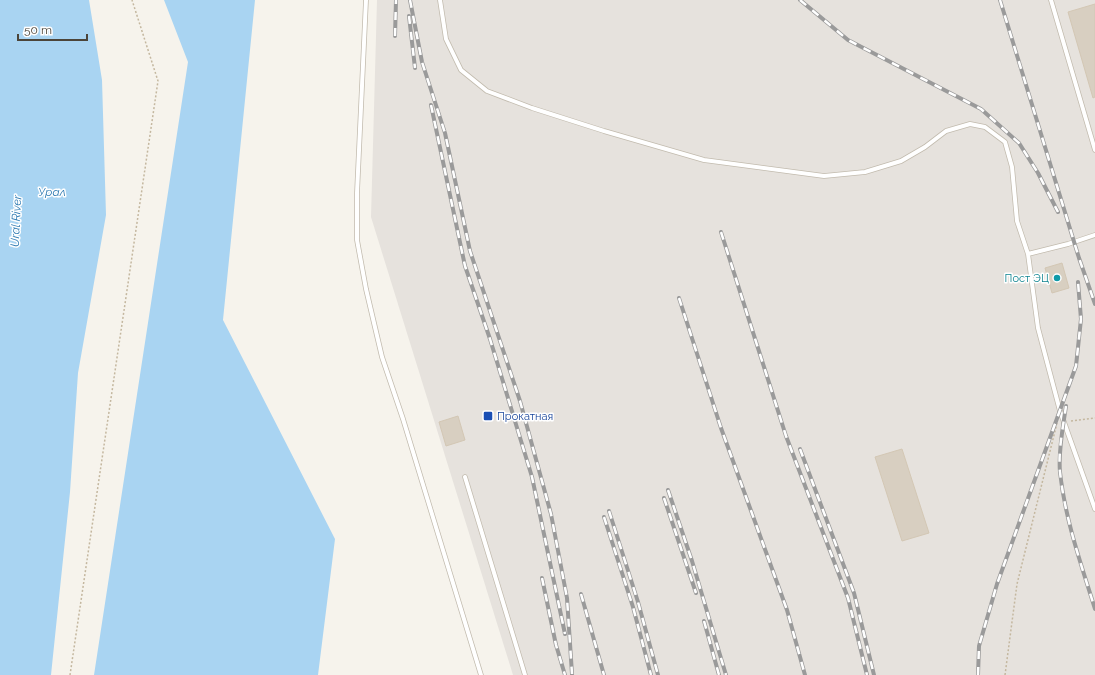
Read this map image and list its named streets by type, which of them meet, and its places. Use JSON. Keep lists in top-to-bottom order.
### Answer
{
  "water": ["Урал", "Ural River"],
  "places": {
    "other": ["Пост ЭЦ"],
    "transit": ["Прокатная"]
  },
  "scale_bar": "50 m"
}
